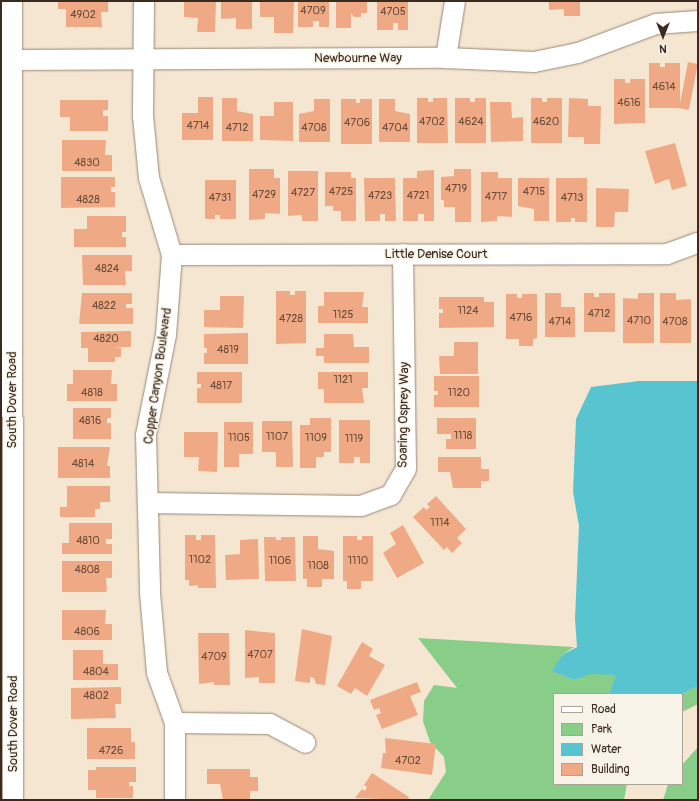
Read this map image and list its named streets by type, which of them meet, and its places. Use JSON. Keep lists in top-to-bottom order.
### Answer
{
  "streets": {
    "street": [
      "Newbourne Way",
      "Little Denise Court",
      "Copper Canyon Boulevard",
      "South Dover Road",
      "Soaring Osprey Way"
    ]
  },
  "crossings": [
    ["Newbourne Way", "Copper Canyon Boulevard"],
    ["Newbourne Way", "South Dover Road"],
    ["Little Denise Court", "Copper Canyon Boulevard"],
    ["Little Denise Court", "Soaring Osprey Way"],
    ["Copper Canyon Boulevard", "Soaring Osprey Way"]
  ],
  "house_numbers": [
    "4709",
    "4705",
    "4902",
    "4614",
    "4616",
    "4702",
    "4624",
    "4620",
    "4706",
    "4714",
    "4712",
    "4708",
    "4704",
    "4830",
    "4719",
    "4725",
    "4715",
    "4727",
    "4729",
    "4723",
    "4721",
    "4717",
    "4731",
    "4713",
    "4828",
    "4824",
    "4822",
    "1124",
    "4712",
    "1125",
    "4716",
    "4728",
    "4710",
    "4714",
    "4708",
    "4820",
    "4819",
    "1121",
    "4817",
    "4818",
    "1120",
    "4816",
    "1118",
    "1107",
    "1105",
    "1109",
    "1119",
    "4814",
    "1114",
    "4810",
    "1102",
    "1106",
    "1110",
    "1108",
    "4808",
    "4806",
    "4707",
    "4709",
    "4804",
    "4802",
    "4726",
    "4702"
  ],
  "legend": [
    "Road",
    "Park",
    "Water",
    "Building"
  ],
  "north": "bottom"
}
